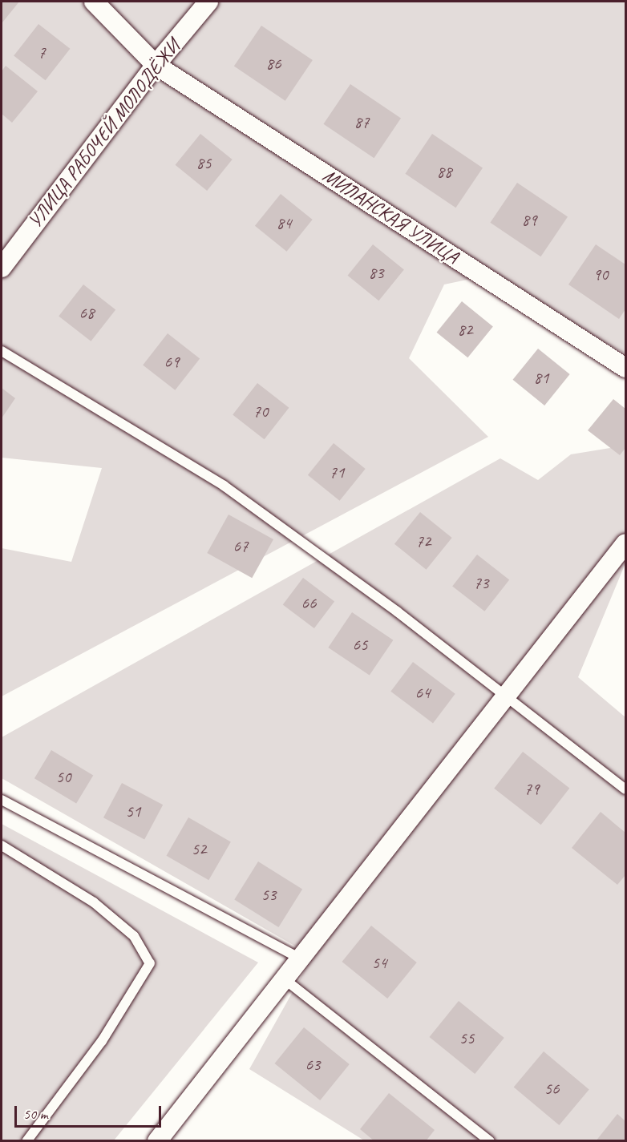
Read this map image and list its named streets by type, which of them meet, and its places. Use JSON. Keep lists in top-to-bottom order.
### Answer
{
  "streets": {
    "street": ["УЛИЦА РАБОЧЕЙ МОЛОДЁЖИ", "МИЛАНСКАЯ УЛИЦА"]
  },
  "crossings": [
    ["УЛИЦА РАБОЧЕЙ МОЛОДЁЖИ", "МИЛАНСКАЯ УЛИЦА"]
  ],
  "house_numbers": [
    "7",
    "86",
    "87",
    "85",
    "88",
    "89",
    "84",
    "83",
    "90",
    "68",
    "82",
    "69",
    "81",
    "70",
    "71",
    "72",
    "67",
    "73",
    "66",
    "65",
    "64",
    "50",
    "79",
    "51",
    "52",
    "53",
    "54",
    "55",
    "63",
    "56"
  ],
  "scale_bar": "50 m"
}
